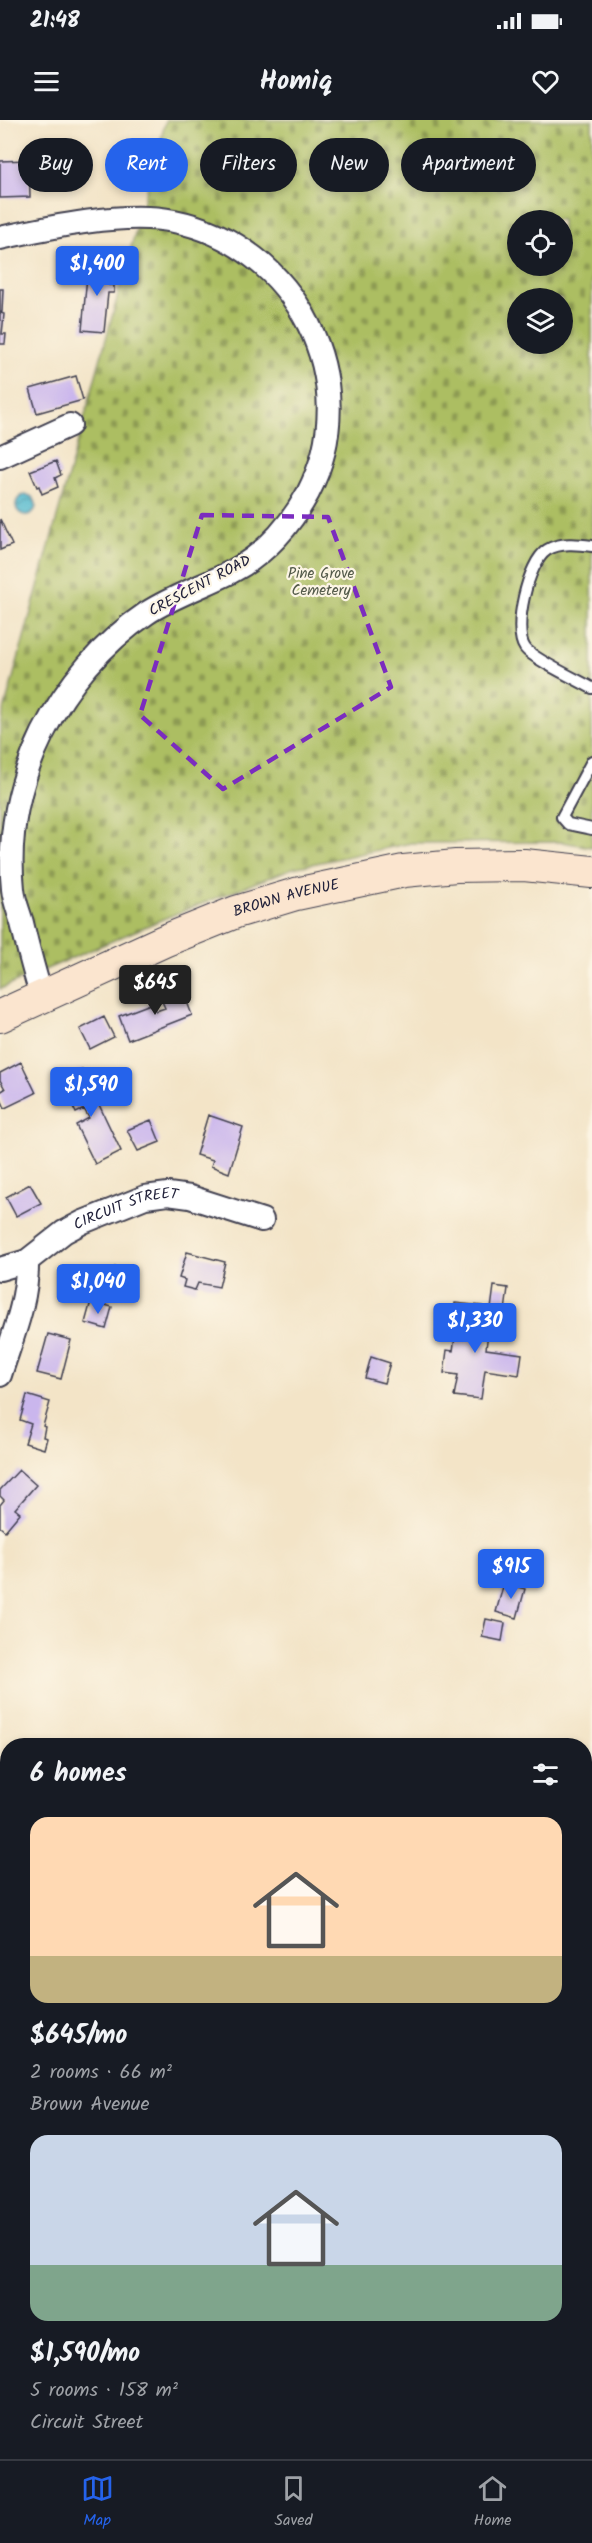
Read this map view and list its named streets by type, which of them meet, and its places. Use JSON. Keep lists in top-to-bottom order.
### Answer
{
  "streets": {
    "main road": ["BROWN AVENUE"],
    "street": ["CRESCENT ROAD", "CIRCUIT STREET"]
  },
  "crossings": [
    ["CRESCENT ROAD", "BROWN AVENUE"]
  ],
  "parks": ["Pine Grove Cemetery"],
  "page": {
    "status": "21:48",
    "header": "Homiq",
    "chip": [
      "Buy",
      "Rent",
      "Filters",
      "New",
      "Apartment"
    ],
    "price": [
      "$1,400",
      "$645",
      "$1,590",
      "$1,040",
      "$1,330",
      "$915"
    ],
    "heading": "6 homes",
    "list": [
      {
        "name": "$645/mo",
        "note": "2 rooms · 66 m² · Brown Avenue"
      },
      {
        "name": "$1,590/mo",
        "note": "5 rooms · 158 m² · Circuit Street"
      }
    ],
    "tabs": ["Map", "Saved", "Home"]
  }
}
